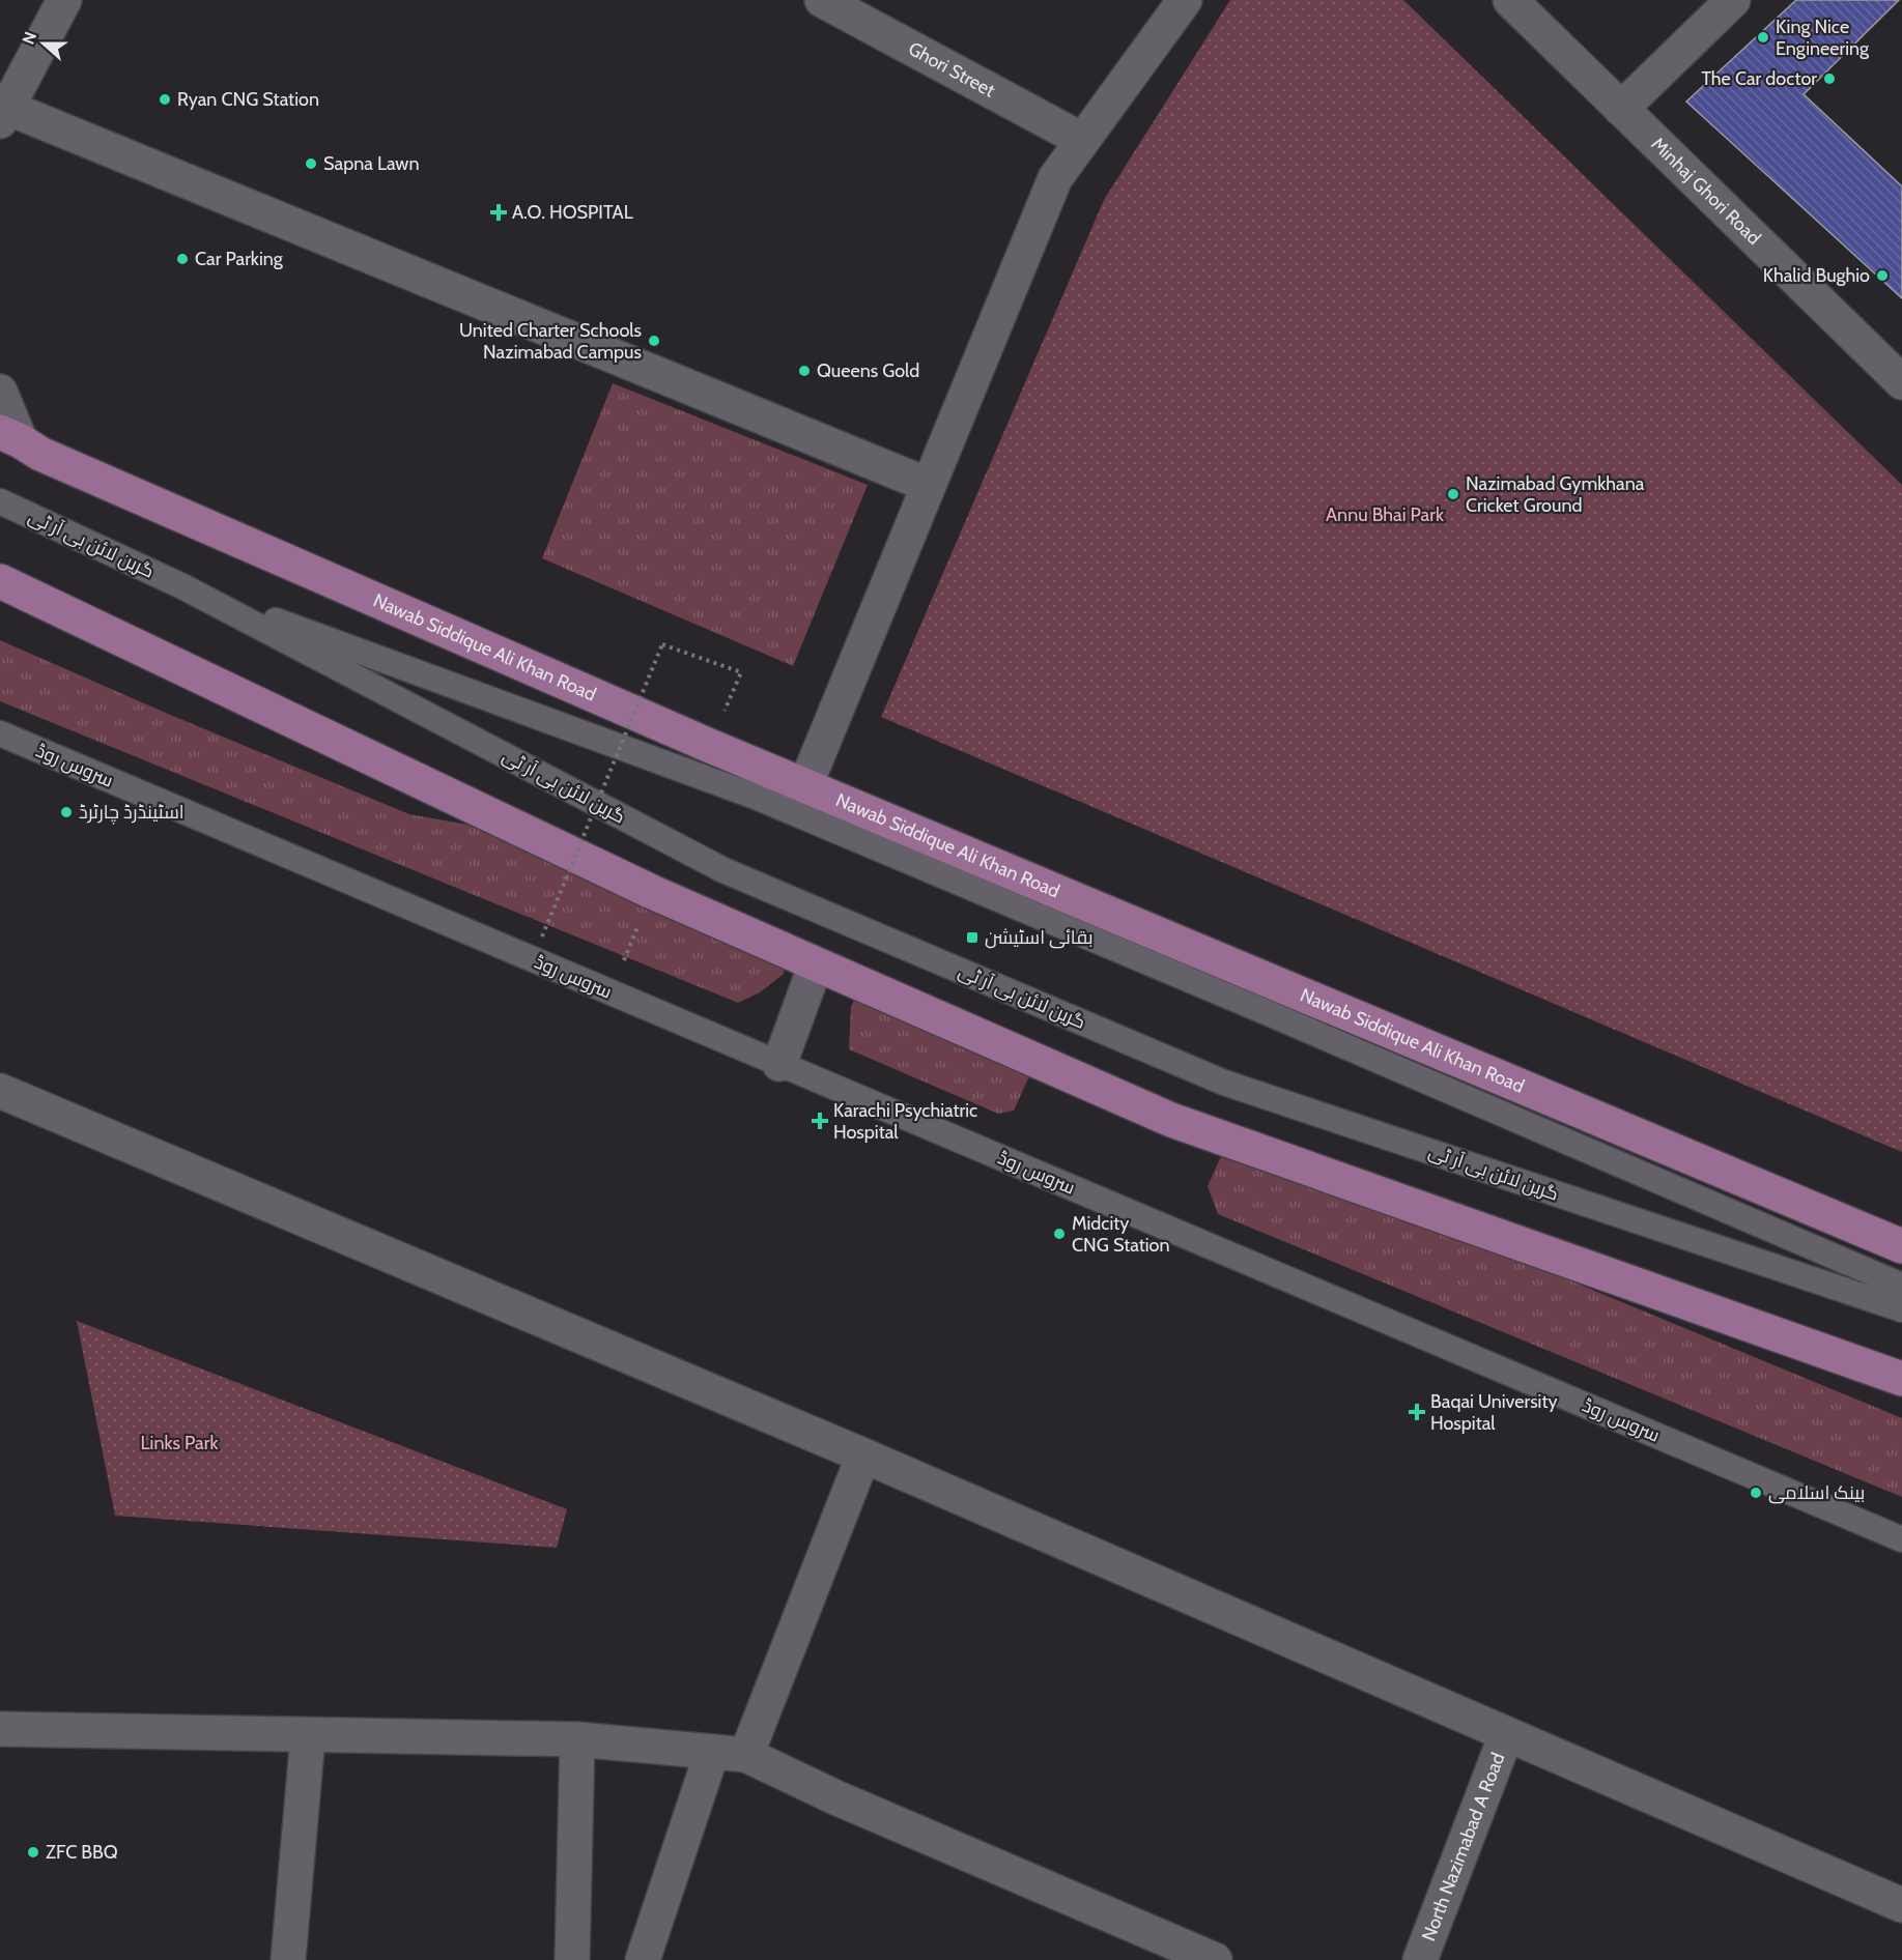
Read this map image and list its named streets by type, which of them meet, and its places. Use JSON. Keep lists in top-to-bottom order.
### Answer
{
  "streets": {
    "main road": ["Nawab Siddique Ali Khan Road"],
    "street": ["Ghori Street", "Minhaj Ghori Road", "North Nazimabad A Road"],
    "lane": ["گرین لائن بی آر ٹی", "سروس روڈ"]
  },
  "parks": ["Annu Bhai Park", "Links Park"],
  "places": {
    "other": [
      "King Nice Engineering",
      "The Car doctor",
      "Ryan CNG Station",
      "Sapna Lawn",
      "Car Parking",
      "Khalid Bughio",
      "United Charter Schools Nazimabad Campus",
      "Queens Gold",
      "Nazimabad Gymkhana Cricket Ground",
      "اسٹینڈرڈ چارٹرڈ",
      "Midcity CNG Station",
      "بینک اسلامی",
      "ZFC BBQ"
    ],
    "health": ["A.O. HOSPITAL", "Karachi Psychiatric Hospital", "Baqai University Hospital"],
    "transit": ["بقائی اسٹیشن"]
  },
  "north": "left"
}
